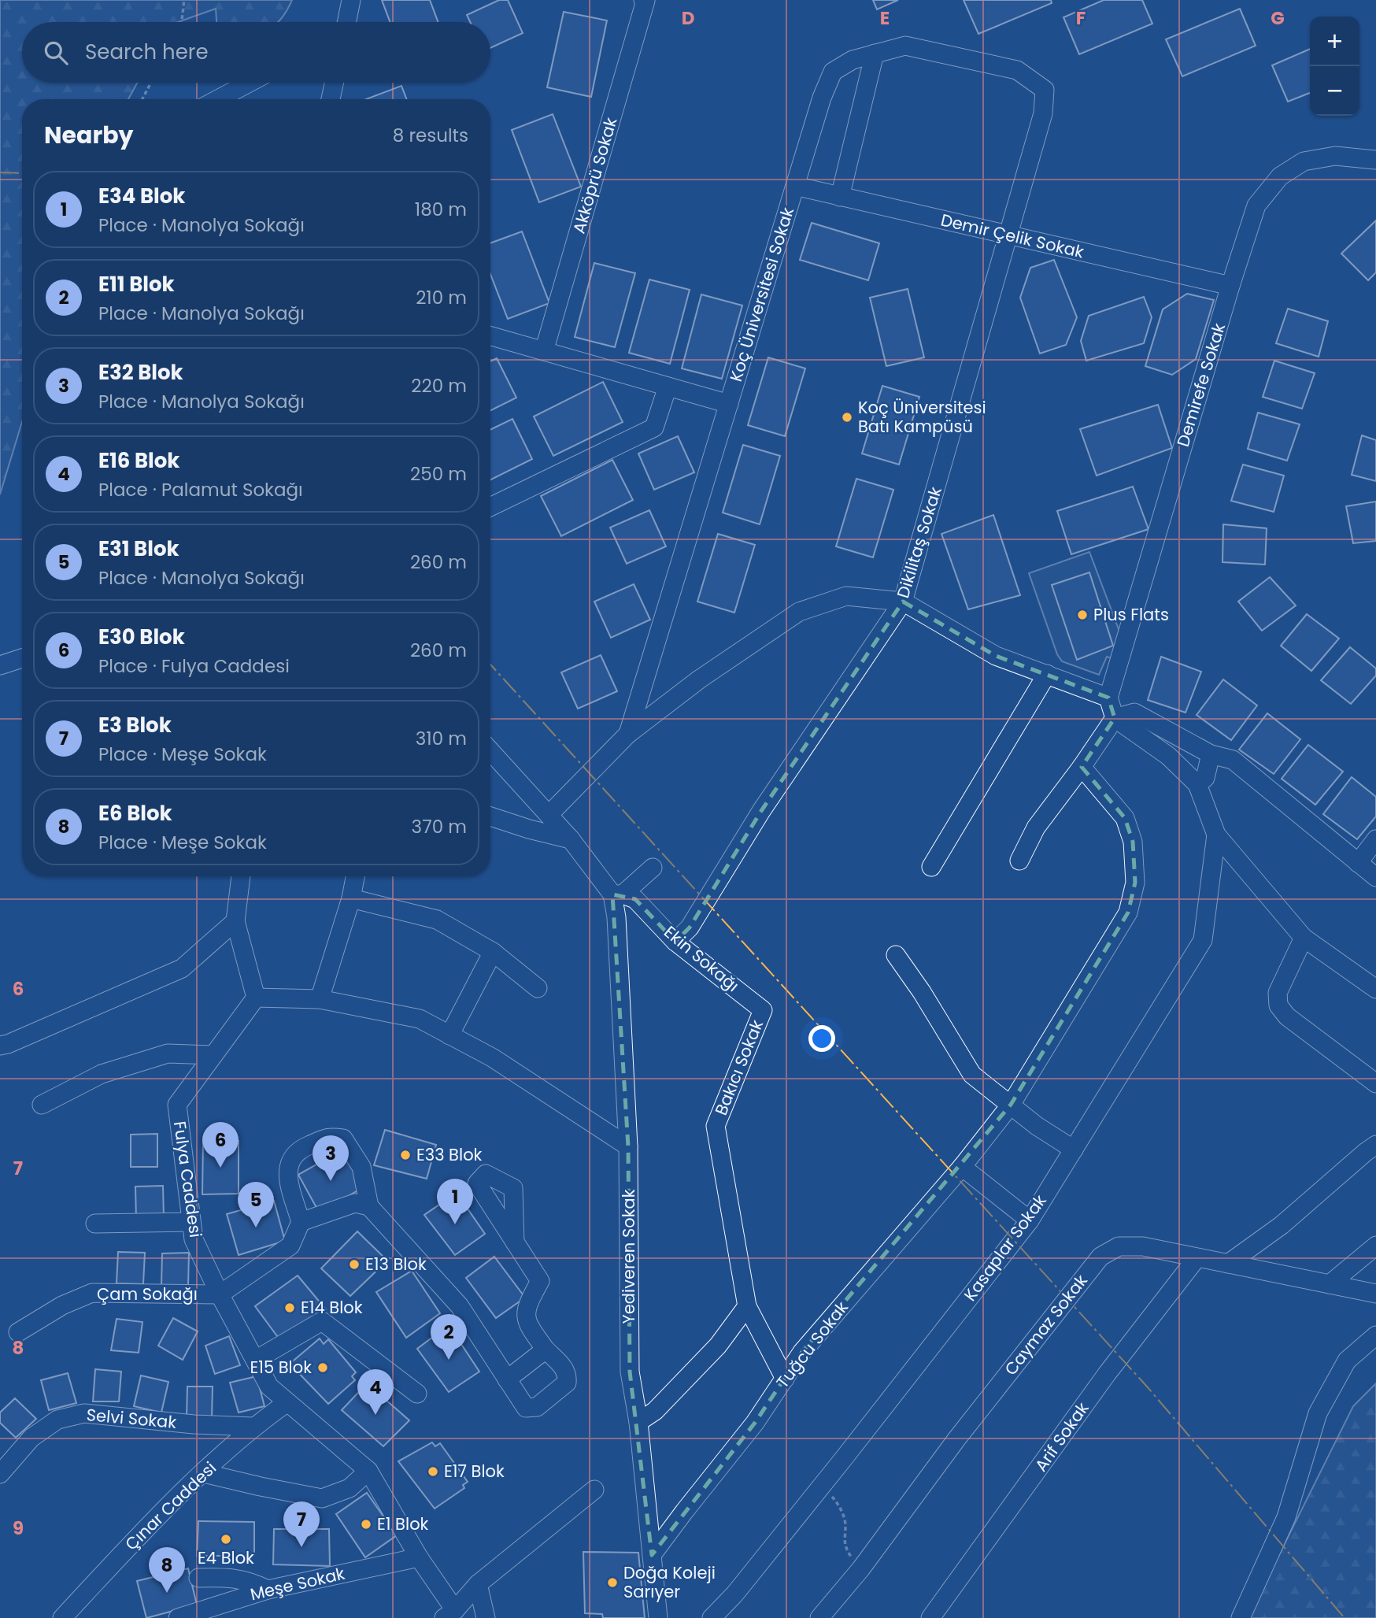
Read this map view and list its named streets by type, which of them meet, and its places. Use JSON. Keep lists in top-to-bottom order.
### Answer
{
  "streets": {
    "street": [
      "Akköprü Sokak",
      "Demir Çelik Sokak",
      "Koç Üniversitesi Sokak",
      "Demirefe Sokak",
      "Dikilitaş Sokak",
      "Ekin Sokağı",
      "Bakıcı Sokak",
      "Fulya Caddesi",
      "Kasaplar Sokak",
      "Yediveren Sokak",
      "Çam Sokağı",
      "Caymaz Sokak",
      "Tuğcu Sokak",
      "Selvi Sokak",
      "Arif Sokak",
      "Çınar Caddesi",
      "Meşe Sokak"
    ]
  },
  "crossings": [
    ["Demir Çelik Sokak", "Koç Üniversitesi Sokak"],
    ["Demir Çelik Sokak", "Demirefe Sokak"],
    ["Demir Çelik Sokak", "Dikilitaş Sokak"],
    ["Koç Üniversitesi Sokak", "Dikilitaş Sokak"],
    ["Dikilitaş Sokak", "Ekin Sokağı"],
    ["Ekin Sokağı", "Bakıcı Sokak"],
    ["Ekin Sokağı", "Yediveren Sokak"],
    ["Fulya Caddesi", "Çam Sokağı"],
    ["Fulya Caddesi", "Çınar Caddesi"],
    ["Fulya Caddesi", "Meşe Sokak"],
    ["Yediveren Sokak", "Tuğcu Sokak"],
    ["Caymaz Sokak", "Arif Sokak"],
    ["Selvi Sokak", "Çınar Caddesi"]
  ],
  "places": [
    "Koç Üniversitesi Batı Kampüsü",
    "Plus Flats",
    "E33 Blok",
    "E13 Blok",
    "E14 Blok",
    "E15 Blok",
    "E17 Blok",
    "E1 Blok",
    "E4 Blok",
    "Doğa Koleji Sarıyer"
  ],
  "page": {
    "map_buttons": ["+", "−"],
    "search": "Search here",
    "heading": ["Nearby", "8 results"],
    "list": [
      {
        "mark": "1",
        "name": "E34 Blok",
        "note": "Place · Manolya Sokağı",
        "value": "180 m"
      },
      {
        "mark": "2",
        "name": "E11 Blok",
        "note": "Place · Manolya Sokağı",
        "value": "210 m"
      },
      {
        "mark": "3",
        "name": "E32 Blok",
        "note": "Place · Manolya Sokağı",
        "value": "220 m"
      },
      {
        "mark": "4",
        "name": "E16 Blok",
        "note": "Place · Palamut Sokağı",
        "value": "250 m"
      },
      {
        "mark": "5",
        "name": "E31 Blok",
        "note": "Place · Manolya Sokağı",
        "value": "260 m"
      },
      {
        "mark": "6",
        "name": "E30 Blok",
        "note": "Place · Fulya Caddesi",
        "value": "260 m"
      },
      {
        "mark": "7",
        "name": "E3 Blok",
        "note": "Place · Meşe Sokak",
        "value": "310 m"
      },
      {
        "mark": "8",
        "name": "E6 Blok",
        "note": "Place · Meşe Sokak",
        "value": "370 m"
      }
    ],
    "pins": [
      "6",
      "3",
      "1",
      "5",
      "2",
      "4",
      "7",
      "8"
    ]
  },
  "grid": {
    "columns": [
      "D",
      "E",
      "F",
      "G"
    ],
    "rows": [
      "6",
      "7",
      "8",
      "9"
    ]
  }
}
